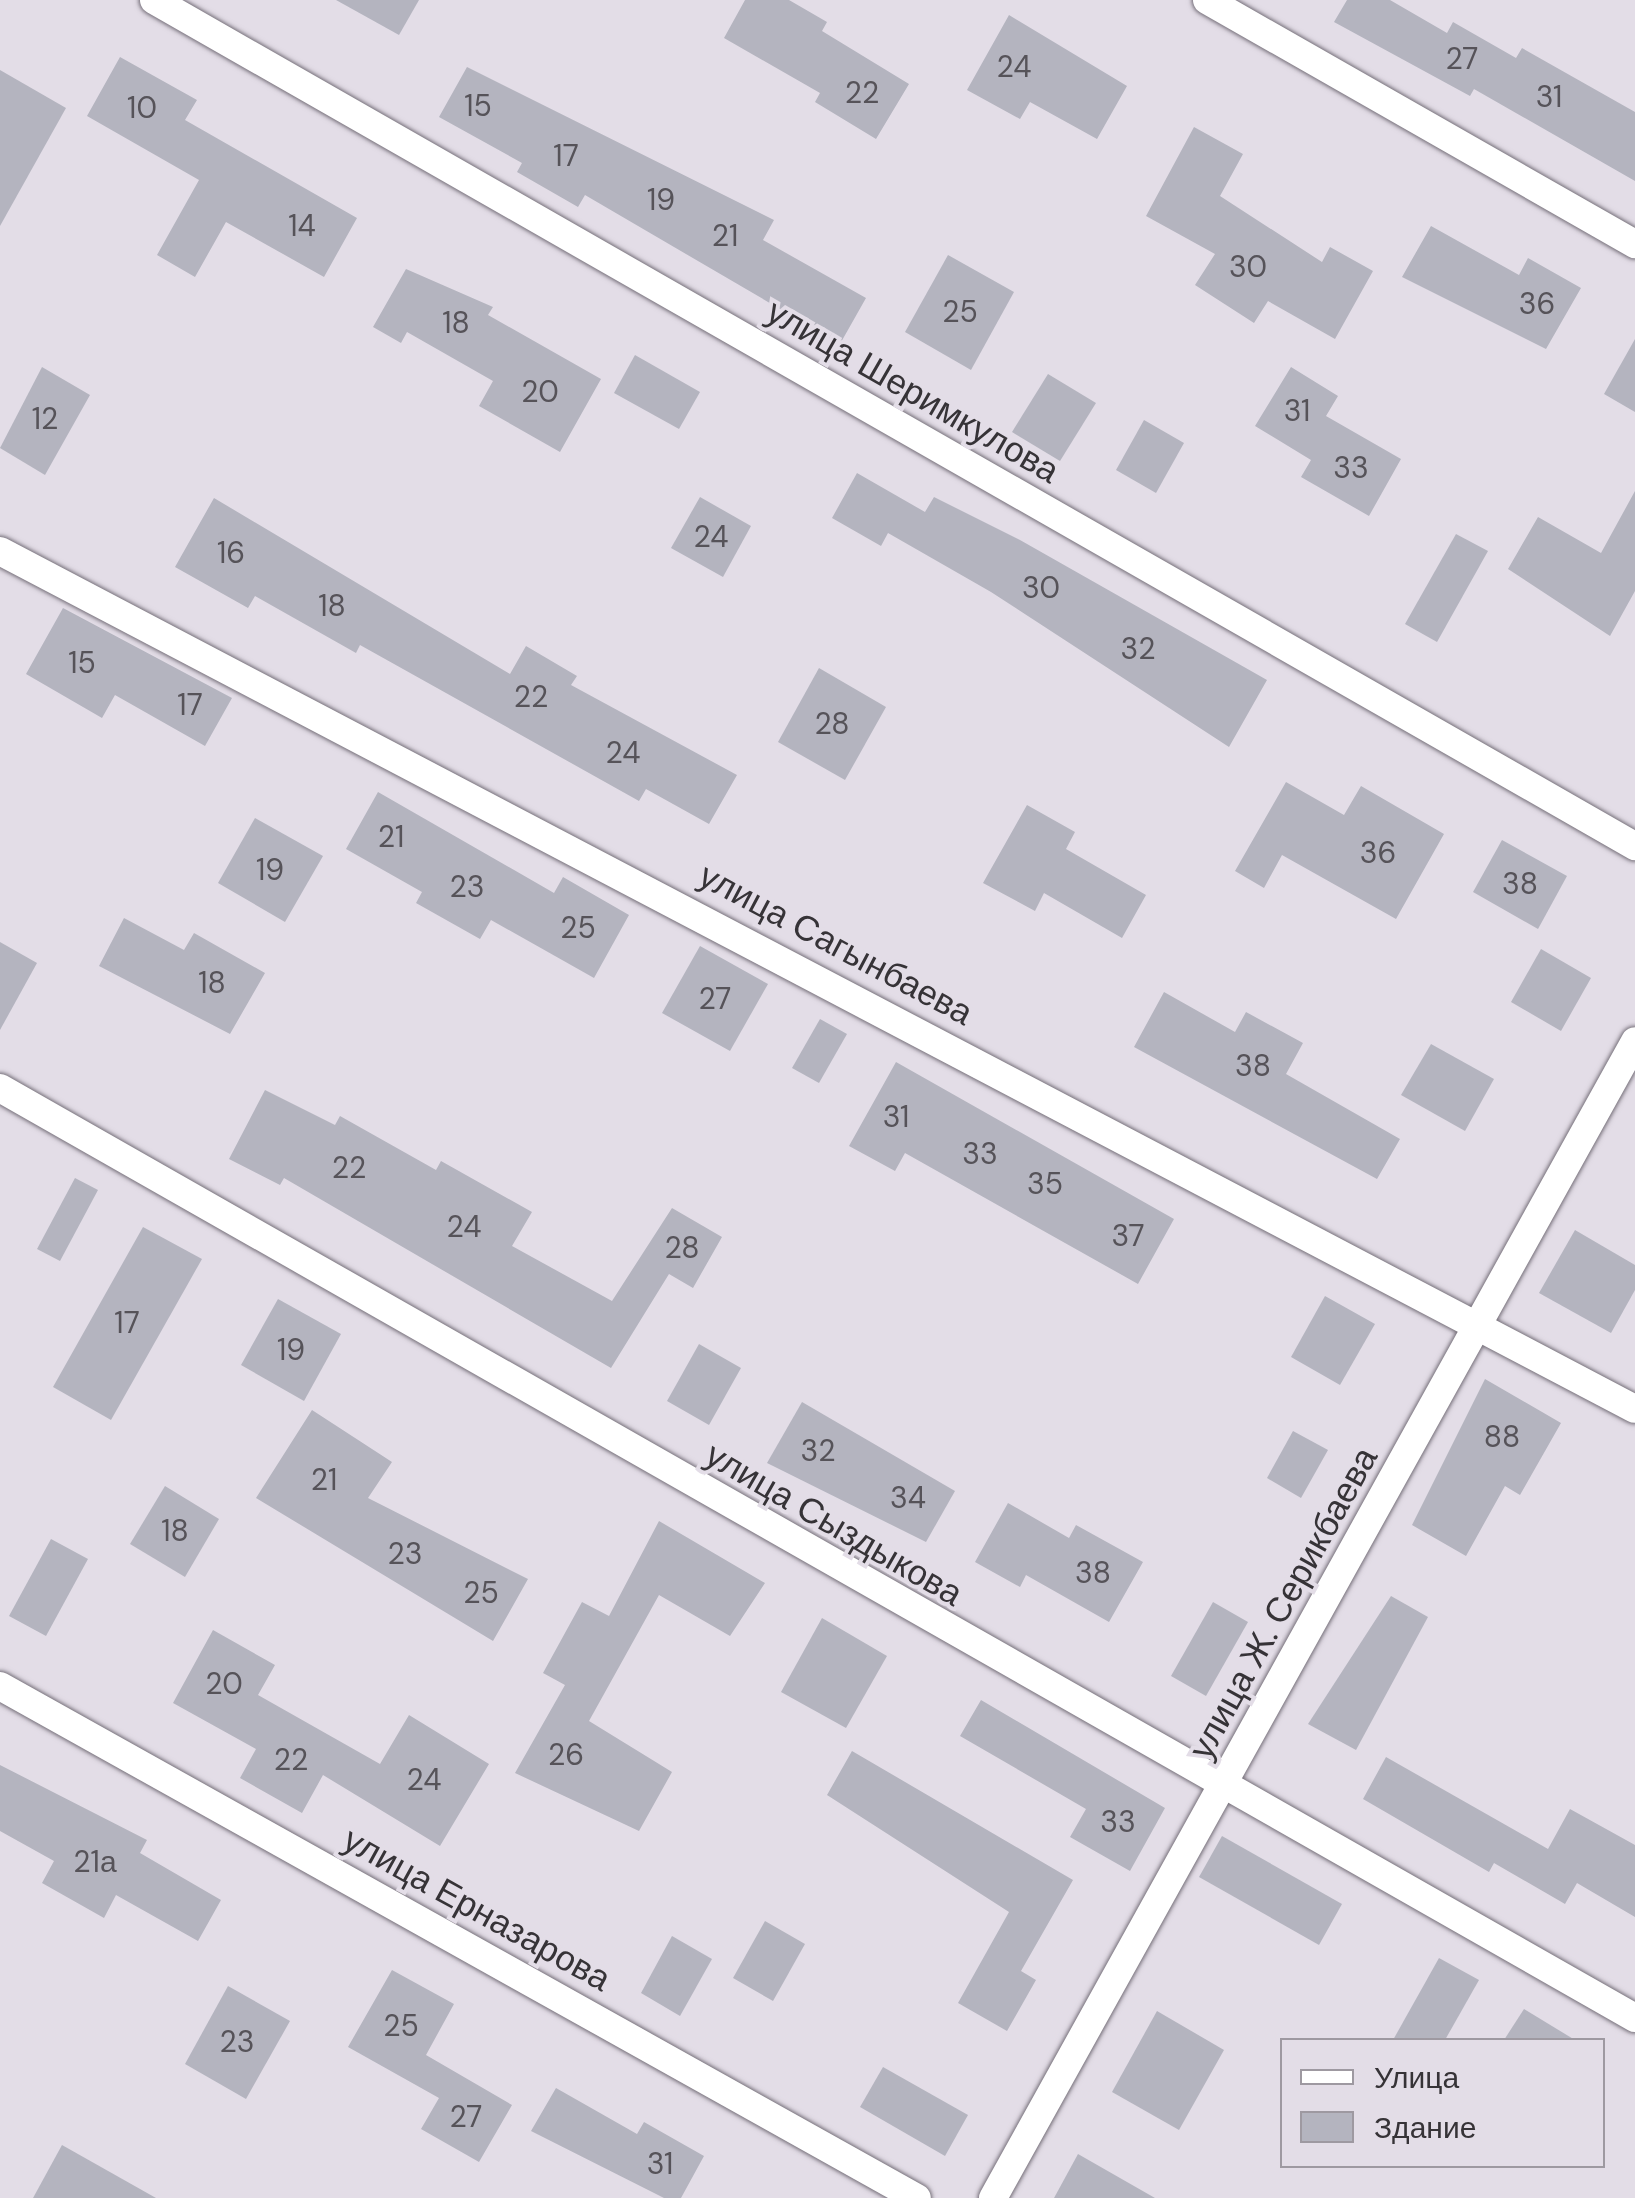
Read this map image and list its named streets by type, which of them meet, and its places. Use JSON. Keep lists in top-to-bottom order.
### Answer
{
  "streets": {
    "street": [
      "улица Шеримкулова",
      "улица Сагынбаева",
      "улица Сыздыкова",
      "улица Ж. Серикбаева",
      "улица Ерназарова"
    ]
  },
  "crossings": [
    ["улица Сагынбаева", "улица Ж. Серикбаева"],
    ["улица Сыздыкова", "улица Ж. Серикбаева"]
  ],
  "house_numbers": [
    "27",
    "24",
    "22",
    "31",
    "15",
    "10",
    "17",
    "19",
    "14",
    "21",
    "30",
    "36",
    "25",
    "18",
    "20",
    "31",
    "12",
    "33",
    "24",
    "16",
    "30",
    "18",
    "32",
    "15",
    "22",
    "17",
    "28",
    "24",
    "21",
    "36",
    "19",
    "38",
    "23",
    "25",
    "18",
    "27",
    "38",
    "31",
    "33",
    "22",
    "35",
    "24",
    "37",
    "28",
    "17",
    "19",
    "88",
    "32",
    "21",
    "34",
    "18",
    "23",
    "38",
    "25",
    "20",
    "26",
    "22",
    "24",
    "33",
    "21а",
    "25",
    "23",
    "27",
    "31"
  ],
  "legend": ["Улица", "Здание"]
}
